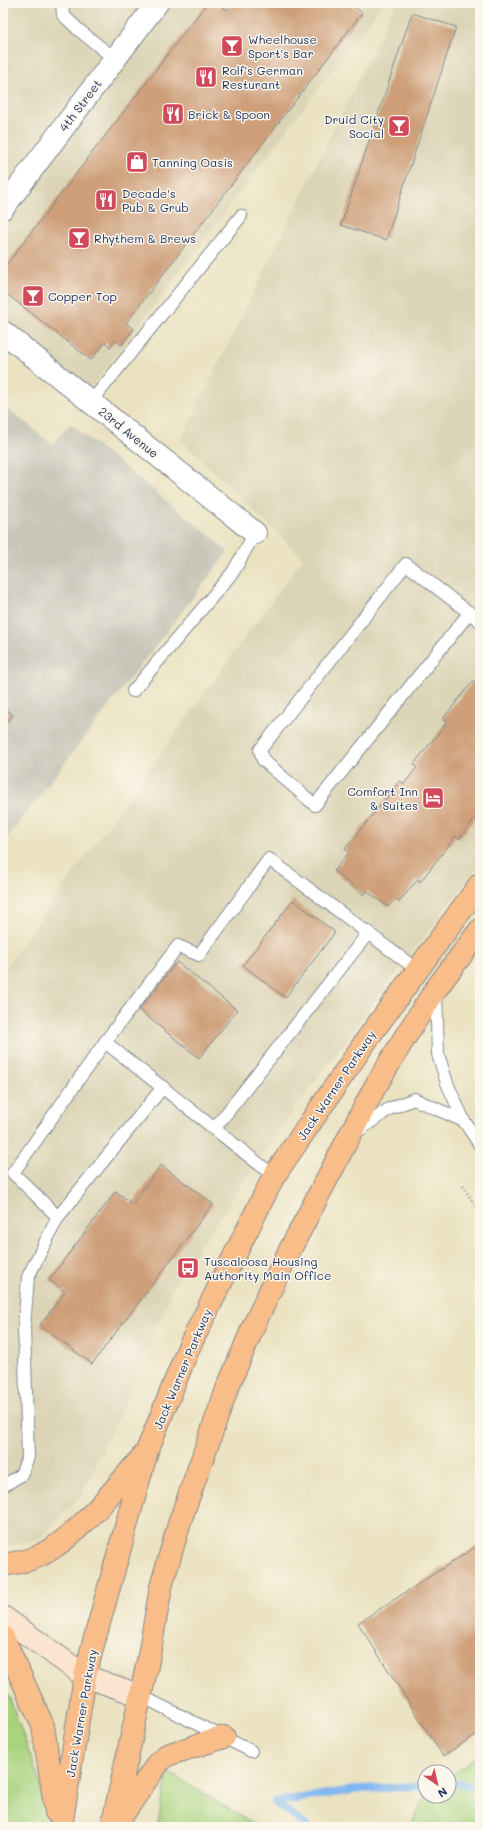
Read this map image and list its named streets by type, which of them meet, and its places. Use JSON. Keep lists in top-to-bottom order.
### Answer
{
  "streets": {
    "main road": ["Jack Warner Parkway"],
    "street": ["4th Street", "23rd Avenue"]
  },
  "places": {
    "bar": [
      "Wheelhouse Sport's Bar",
      "Druid City Social",
      "Rhythem & Brews",
      "Copper Top"
    ],
    "restaurant": ["Rolf's German Resturant", "Brick & Spoon", "Decade's Pub & Grub"],
    "shop": ["Tanning Oasis"],
    "hotel": ["Comfort Inn & Suites"],
    "bus stop": ["Tuscaloosa Housing Authority Main Office"]
  },
  "north": "bottom right"
}
